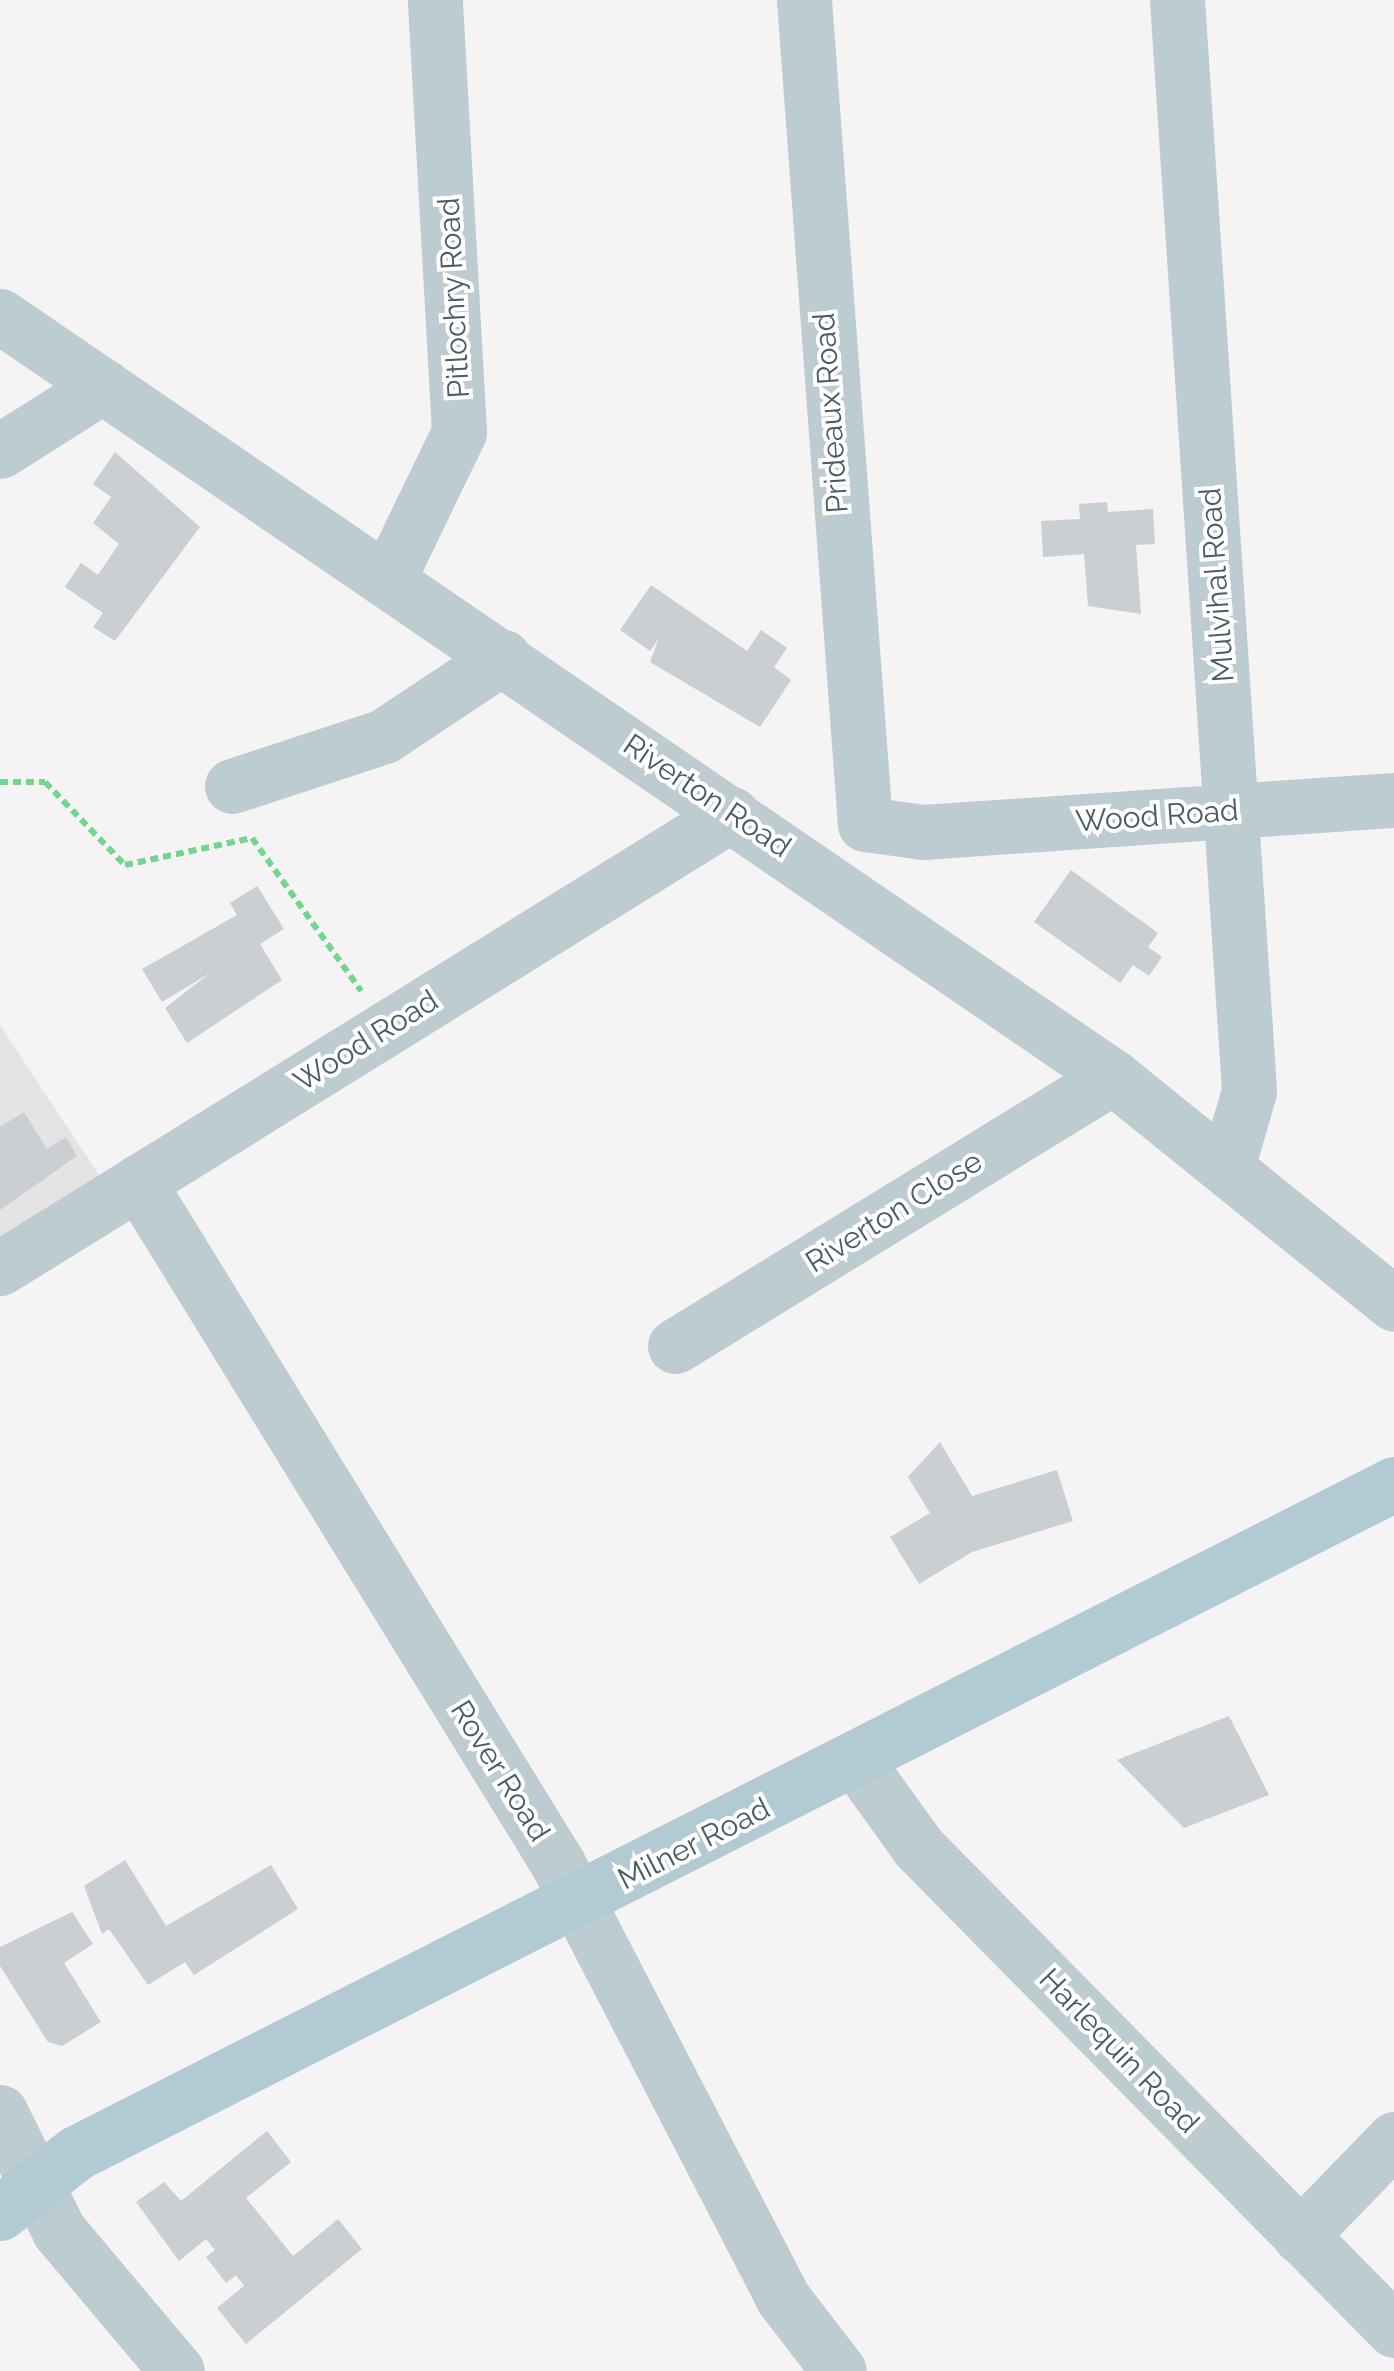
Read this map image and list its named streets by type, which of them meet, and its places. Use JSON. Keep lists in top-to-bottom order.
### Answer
{
  "streets": {
    "main road": ["Milner Road"],
    "street": [
      "Pitlochry Road",
      "Prideaux Road",
      "Mulvihal Road",
      "Riverton Road",
      "Wood Road",
      "Riverton Close",
      "Rover Road",
      "Harlequin Road"
    ]
  },
  "crossings": [
    ["Pitlochry Road", "Riverton Road"],
    ["Prideaux Road", "Wood Road"],
    ["Mulvihal Road", "Riverton Road"],
    ["Mulvihal Road", "Wood Road"],
    ["Riverton Road", "Wood Road"],
    ["Riverton Road", "Riverton Close"],
    ["Wood Road", "Rover Road"],
    ["Rover Road", "Milner Road"],
    ["Milner Road", "Harlequin Road"]
  ]
}
